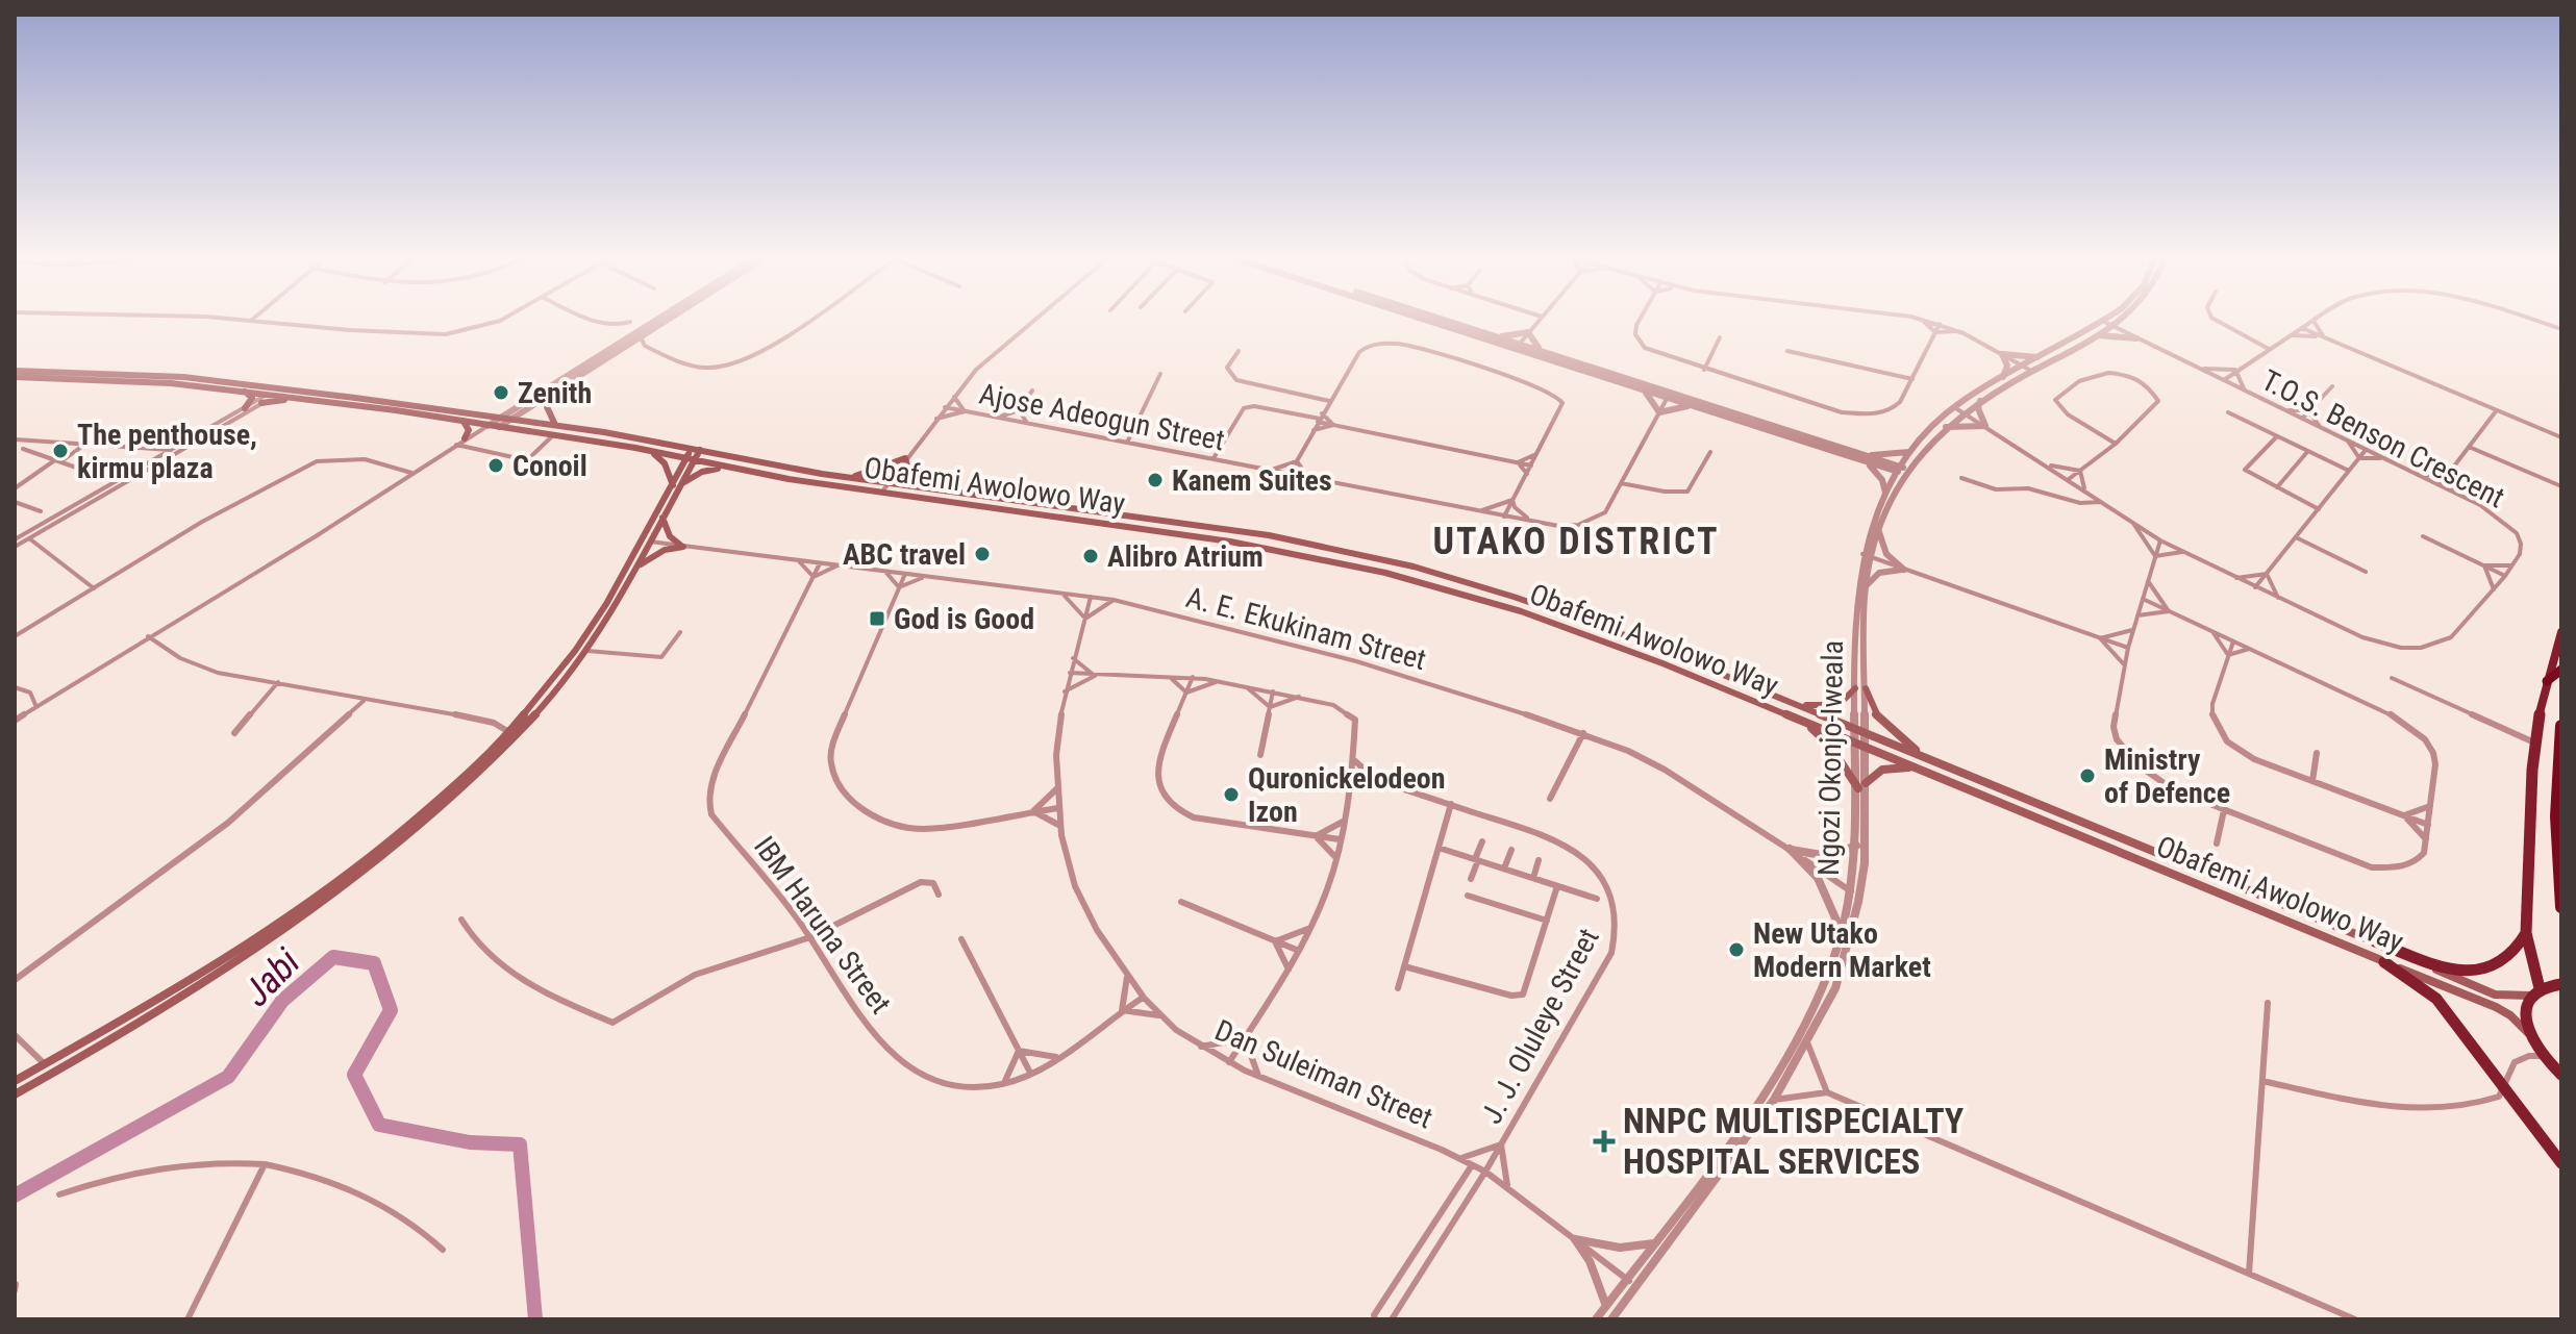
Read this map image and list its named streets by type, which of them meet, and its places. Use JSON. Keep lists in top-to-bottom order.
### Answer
{
  "streets": {
    "main road": ["Obafemi Awolowo Way"],
    "street": [
      "Ajose Adeogun Street",
      "T.O.S. Benson Crescent",
      "A. E. Ekukinam Street",
      "Ngozi Okonjo-Iweala",
      "IBM Haruna Street",
      "J. J. Oluleye Street",
      "Dan Suleiman Street"
    ]
  },
  "crossings": [
    ["T.O.S. Benson Crescent", "Ngozi Okonjo-Iweala"],
    ["Obafemi Awolowo Way", "Ngozi Okonjo-Iweala"],
    ["A. E. Ekukinam Street", "Ngozi Okonjo-Iweala"],
    ["A. E. Ekukinam Street", "IBM Haruna Street"],
    ["A. E. Ekukinam Street", "Dan Suleiman Street"],
    ["Ngozi Okonjo-Iweala", "Dan Suleiman Street"],
    ["IBM Haruna Street", "Dan Suleiman Street"],
    ["J. J. Oluleye Street", "Dan Suleiman Street"]
  ],
  "districts": ["UTAKO DISTRICT"],
  "water": ["Jabi"],
  "places": {
    "other": [
      "Zenith",
      "The penthouse, kirmu plaza",
      "Conoil",
      "Kanem Suites",
      "ABC travel",
      "Alibro Atrium",
      "Ministry of Defence",
      "Quronickelodeon Izon",
      "New Utako Modern Market"
    ],
    "transit": ["God is Good"],
    "health": ["NNPC MULTISPECIALTY HOSPITAL SERVICES"]
  }
}
